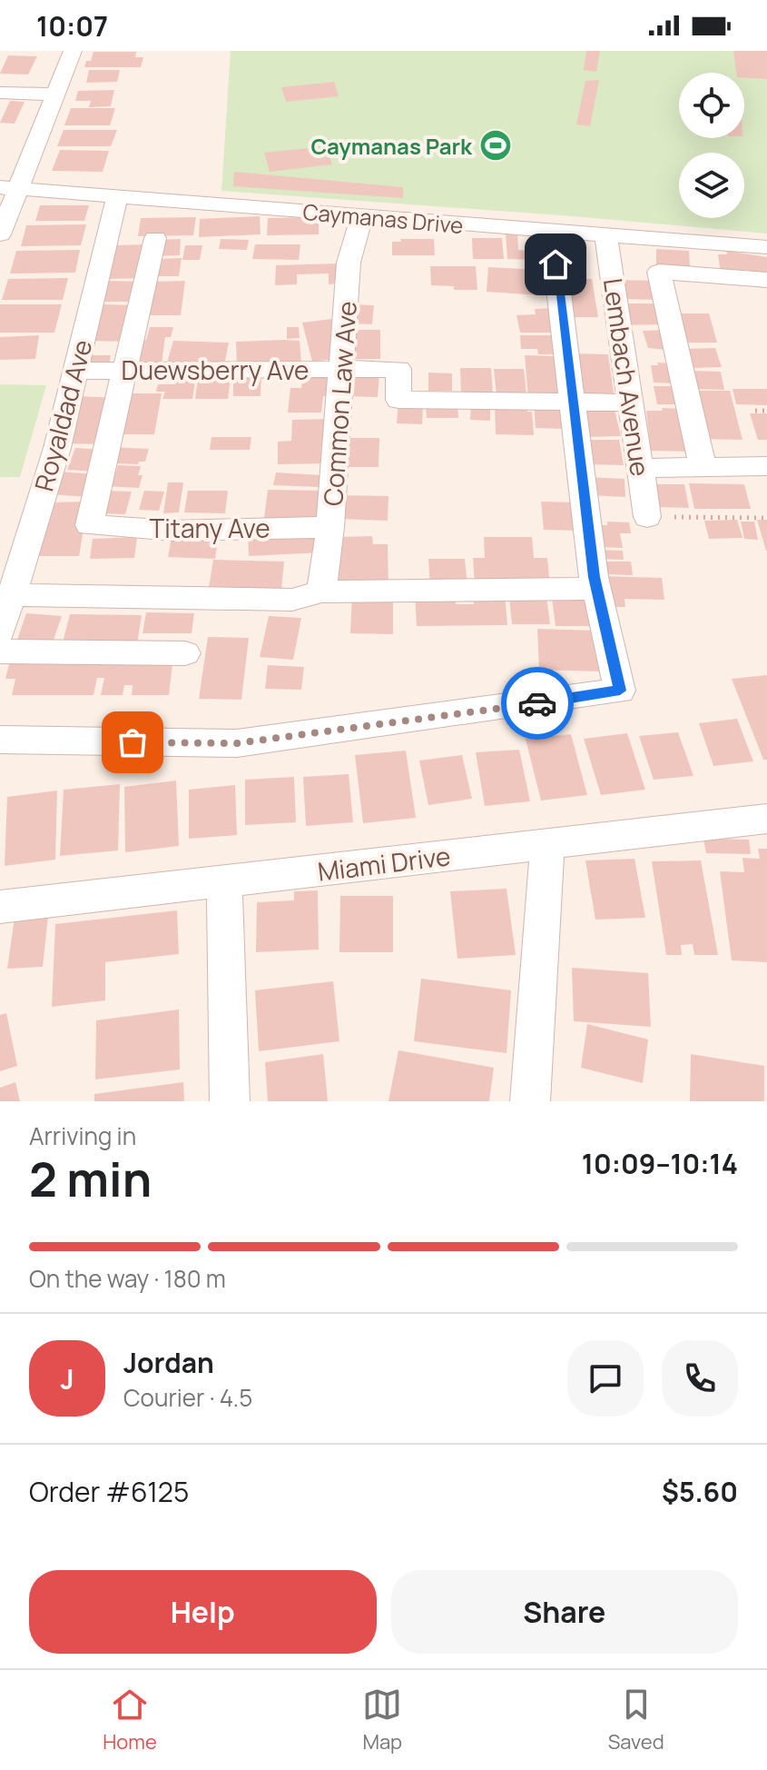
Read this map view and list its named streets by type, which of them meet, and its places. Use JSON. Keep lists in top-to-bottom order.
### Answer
{
  "streets": {
    "street": [
      "Caymanas Drive",
      "Duewsberry Ave",
      "Lembach Avenue",
      "Common Law Ave",
      "Royaldad Ave",
      "Titany Ave",
      "Miami Drive"
    ]
  },
  "crossings": [
    ["Caymanas Drive", "Lembach Avenue"],
    ["Caymanas Drive", "Common Law Ave"],
    ["Caymanas Drive", "Royaldad Ave"],
    ["Duewsberry Ave", "Common Law Ave"],
    ["Duewsberry Ave", "Royaldad Ave"],
    ["Duewsberry Ave", "Titany Ave"],
    ["Common Law Ave", "Titany Ave"]
  ],
  "places": {
    "sports": ["Caymanas Park"]
  },
  "page": {
    "status": "10:07",
    "heading": ["2 min", "Arriving in", "10:09–10:14"],
    "panel": [
      "Jordan",
      "Courier · 4.5",
      "Order #6125",
      "$5.60"
    ],
    "bar": "On the way · 180 m",
    "round": "J",
    "buttons": ["Help", "Share"],
    "tabs": ["Home", "Map", "Saved"]
  }
}
